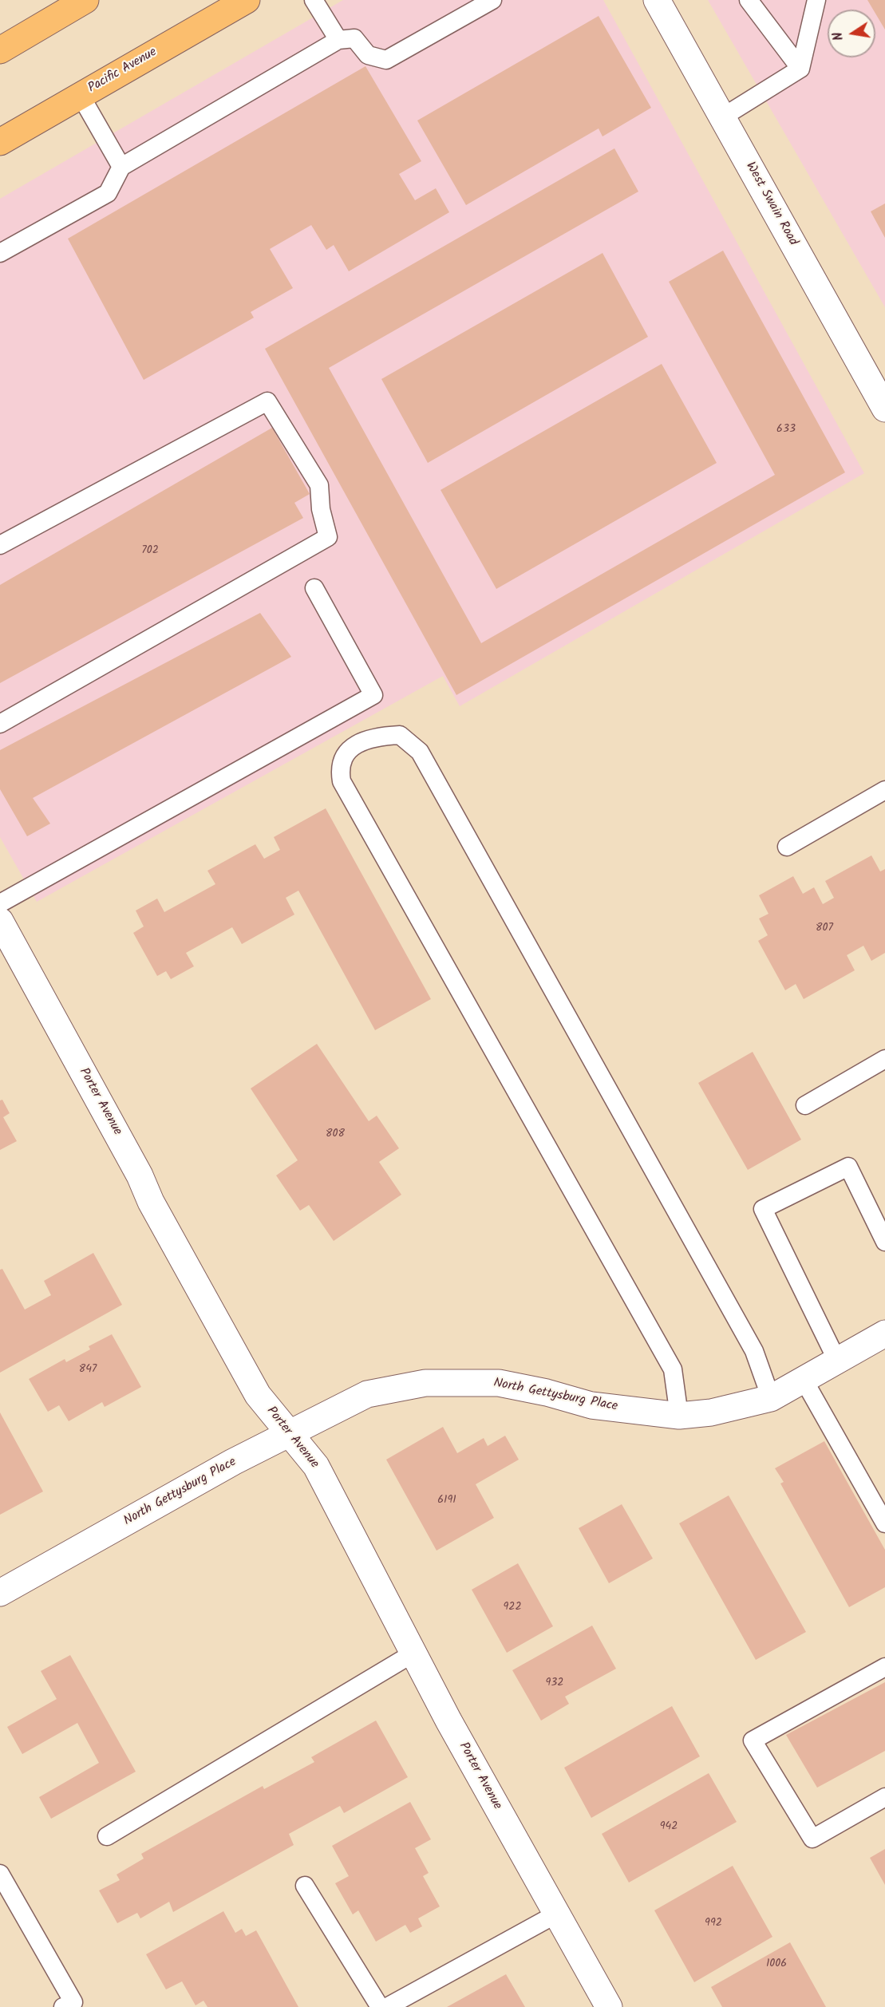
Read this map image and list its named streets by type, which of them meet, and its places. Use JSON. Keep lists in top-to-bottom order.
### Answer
{
  "streets": {
    "main road": ["Pacific Avenue"],
    "street": ["West Swain Road", "Porter Avenue", "North Gettysburg Place"]
  },
  "crossings": [
    ["Porter Avenue", "North Gettysburg Place"]
  ],
  "house_numbers": [
    "633",
    "702",
    "807",
    "808",
    "847",
    "6191",
    "922",
    "932",
    "942",
    "992",
    "1006"
  ],
  "north": "left"
}
